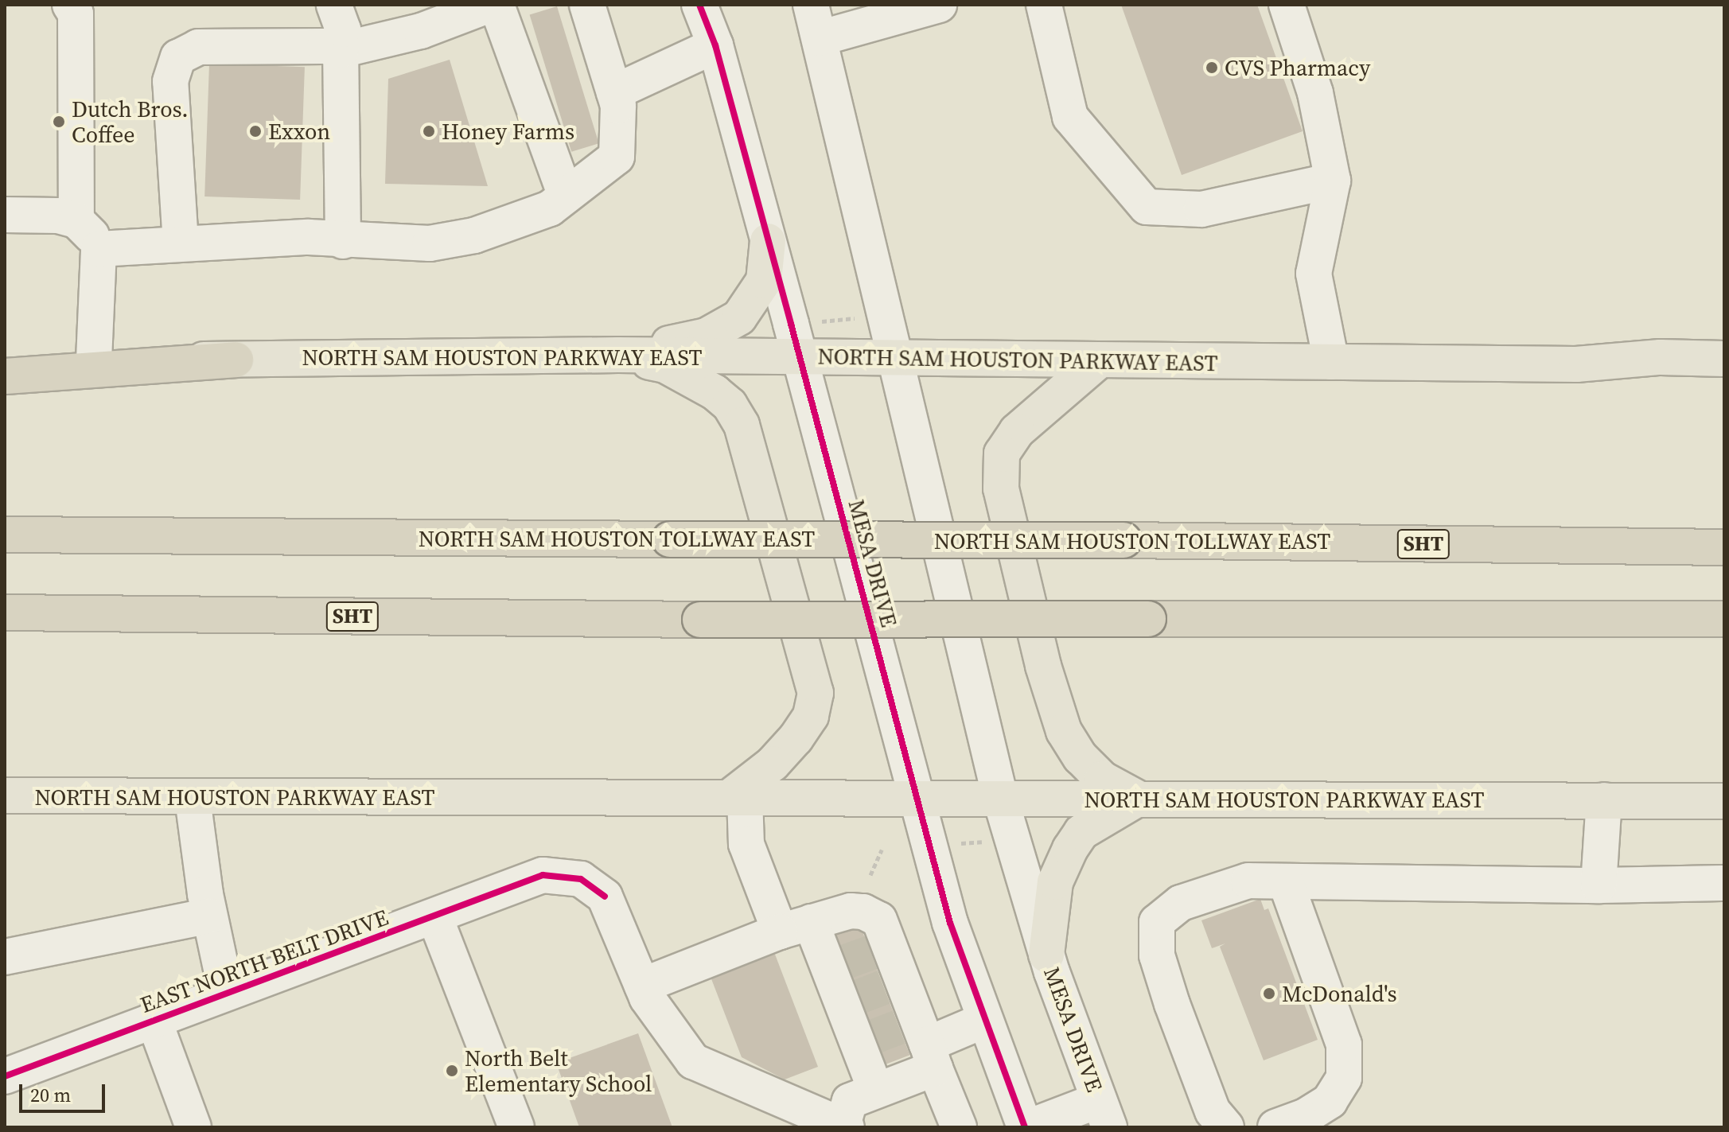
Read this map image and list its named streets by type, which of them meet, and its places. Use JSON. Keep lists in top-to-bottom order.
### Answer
{
  "streets": {
    "highway": ["NORTH SAM HOUSTON TOLLWAY EAST", "SHT"],
    "main road": ["NORTH SAM HOUSTON PARKWAY EAST"],
    "street": ["MESA DRIVE", "EAST NORTH BELT DRIVE"]
  },
  "crossings": [
    ["NORTH SAM HOUSTON PARKWAY EAST", "MESA DRIVE"]
  ],
  "places": [
    "CVS Pharmacy",
    "Dutch Bros. Coffee",
    "Exxon",
    "Honey Farms",
    "McDonald's",
    "North Belt Elementary School"
  ],
  "scale_bar": "20 m"
}
